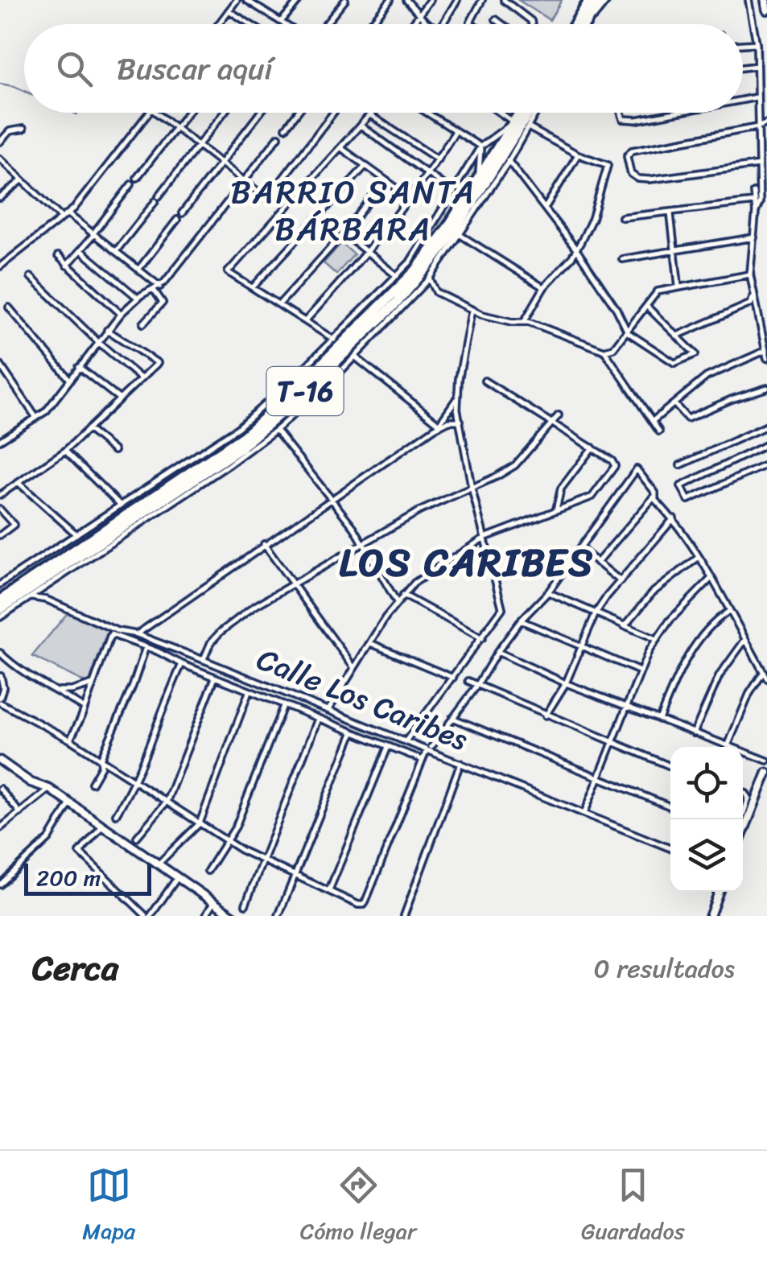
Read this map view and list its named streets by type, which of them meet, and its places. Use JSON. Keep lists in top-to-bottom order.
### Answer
{
  "streets": {
    "highway": ["T-16"],
    "street": ["Calle Los Caribes"]
  },
  "districts": ["BARRIO SANTA BÁRBARA", "LOS CARIBES"],
  "scale_bar": "200 m",
  "page": {
    "search": "Buscar aquí",
    "scale": "200 m",
    "heading": ["Cerca", "0 resultados"],
    "nav": ["Mapa", "Cómo llegar", "Guardados"]
  }
}
